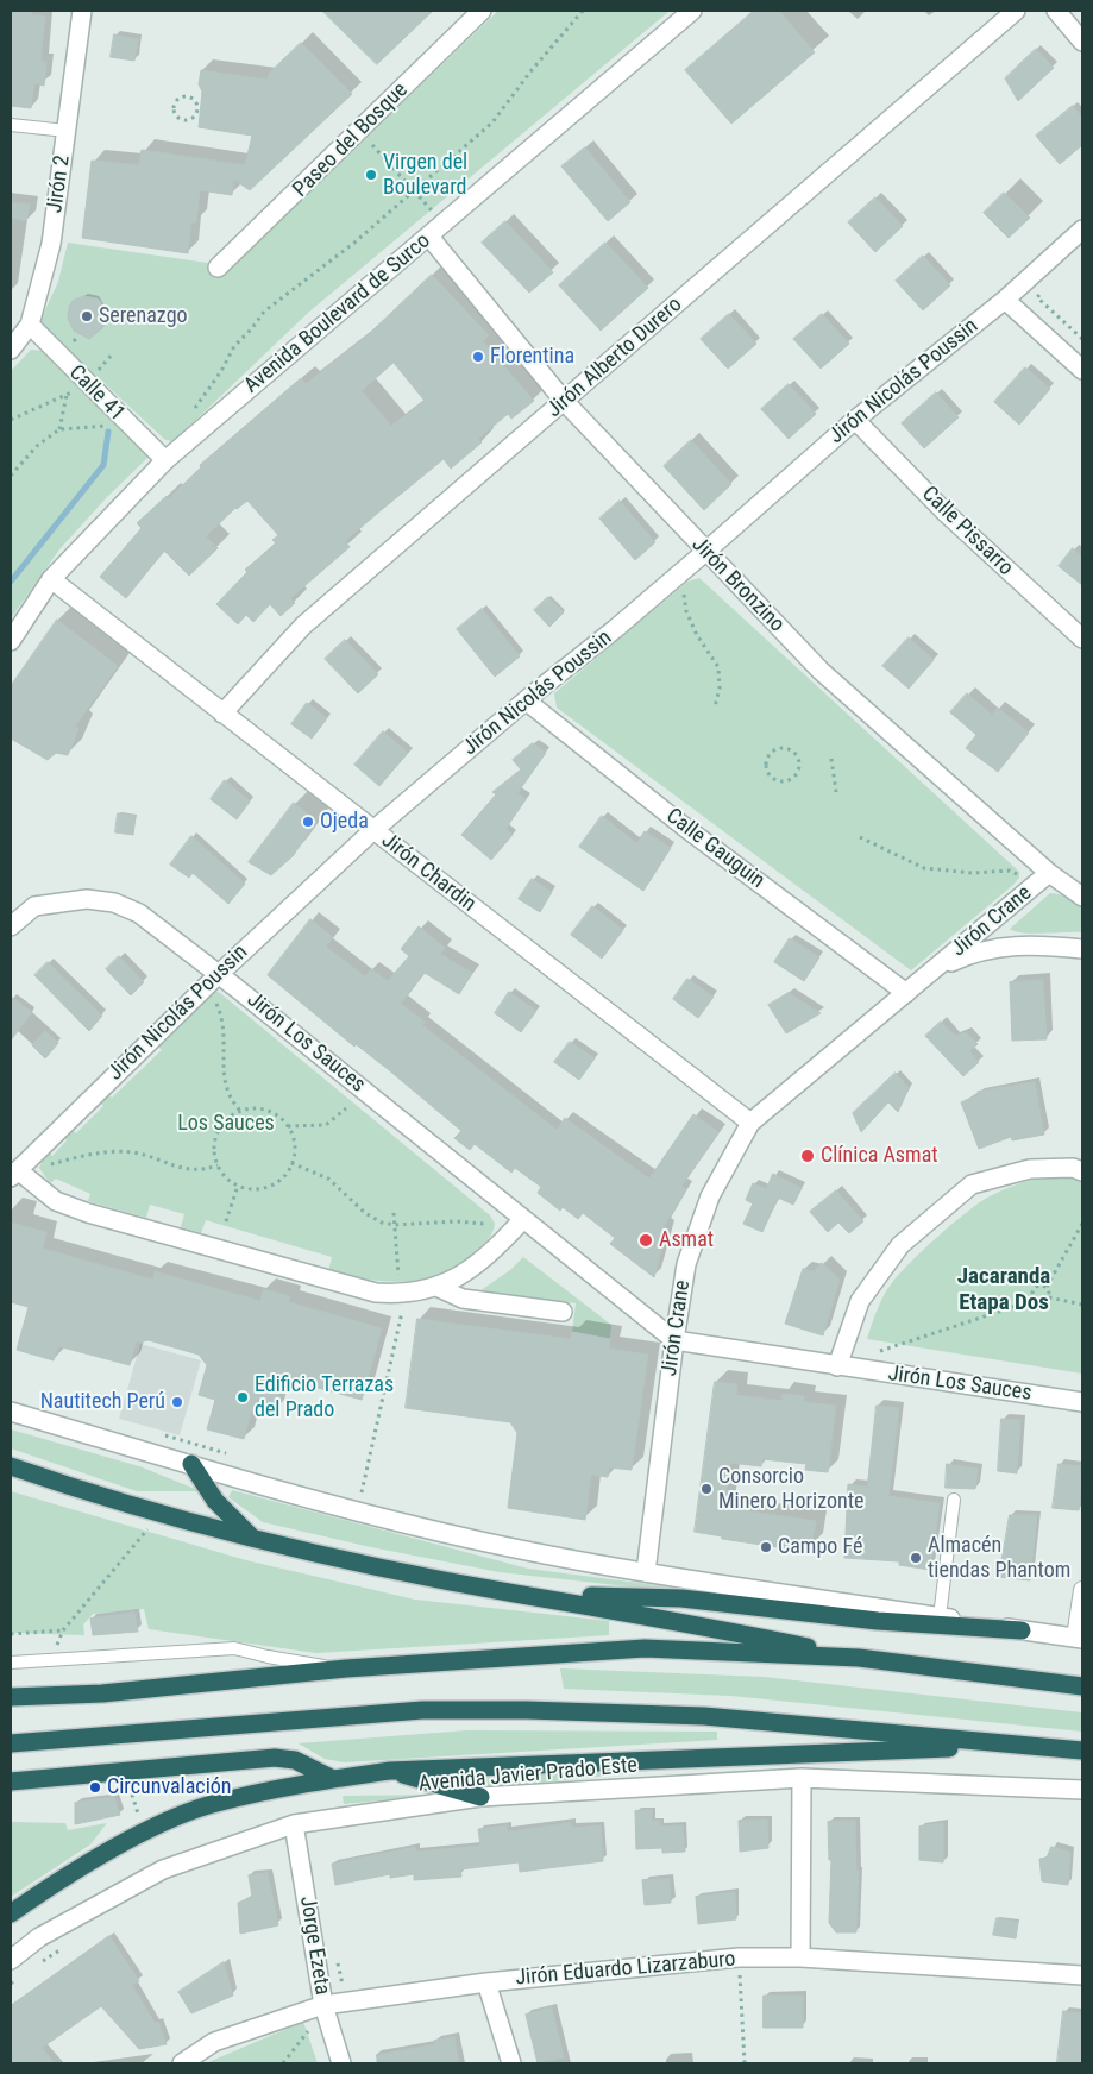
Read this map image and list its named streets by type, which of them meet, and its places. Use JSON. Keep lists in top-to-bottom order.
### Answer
{
  "streets": {
    "street": [
      "Paseo del Bosque",
      "Jirón 2",
      "Avenida Boulevard de Surco",
      "Jirón Alberto Durero",
      "Jirón Nicolás Poussin",
      "Calle 41",
      "Calle Pissarro",
      "Jirón Bronzino",
      "Calle Gauguin",
      "Jirón Chardin",
      "Jirón Crane",
      "Jirón Los Sauces",
      "Avenida Javier Prado Este",
      "Jorge Ezeta",
      "Jirón Eduardo Lizarzaburo"
    ]
  },
  "crossings": [
    ["Jirón 2", "Calle 41"],
    ["Avenida Boulevard de Surco", "Calle 41"],
    ["Avenida Boulevard de Surco", "Jirón Bronzino"],
    ["Avenida Boulevard de Surco", "Jirón Chardin"],
    ["Jirón Alberto Durero", "Jirón Bronzino"],
    ["Jirón Alberto Durero", "Jirón Chardin"],
    ["Jirón Nicolás Poussin", "Calle Pissarro"],
    ["Jirón Nicolás Poussin", "Jirón Bronzino"],
    ["Jirón Nicolás Poussin", "Calle Gauguin"],
    ["Jirón Nicolás Poussin", "Jirón Chardin"],
    ["Jirón Nicolás Poussin", "Jirón Los Sauces"],
    ["Jirón Bronzino", "Jirón Crane"],
    ["Calle Gauguin", "Jirón Crane"],
    ["Jirón Chardin", "Jirón Crane"],
    ["Jirón Crane", "Jirón Los Sauces"],
    ["Avenida Javier Prado Este", "Jorge Ezeta"],
    ["Jorge Ezeta", "Jirón Eduardo Lizarzaburo"]
  ],
  "districts": ["Jacaranda Etapa Dos"],
  "parks": ["Los Sauces"],
  "places": [
    "Virgen del Boulevard",
    "Serenazgo",
    "Florentina",
    "Ojeda",
    "Clínica Asmat",
    "Asmat",
    "Edificio Terrazas del Prado",
    "Nautitech Perú",
    "Consorcio Minero Horizonte",
    "Campo Fé",
    "Almacén tiendas Phantom",
    "Circunvalación"
  ]
}
